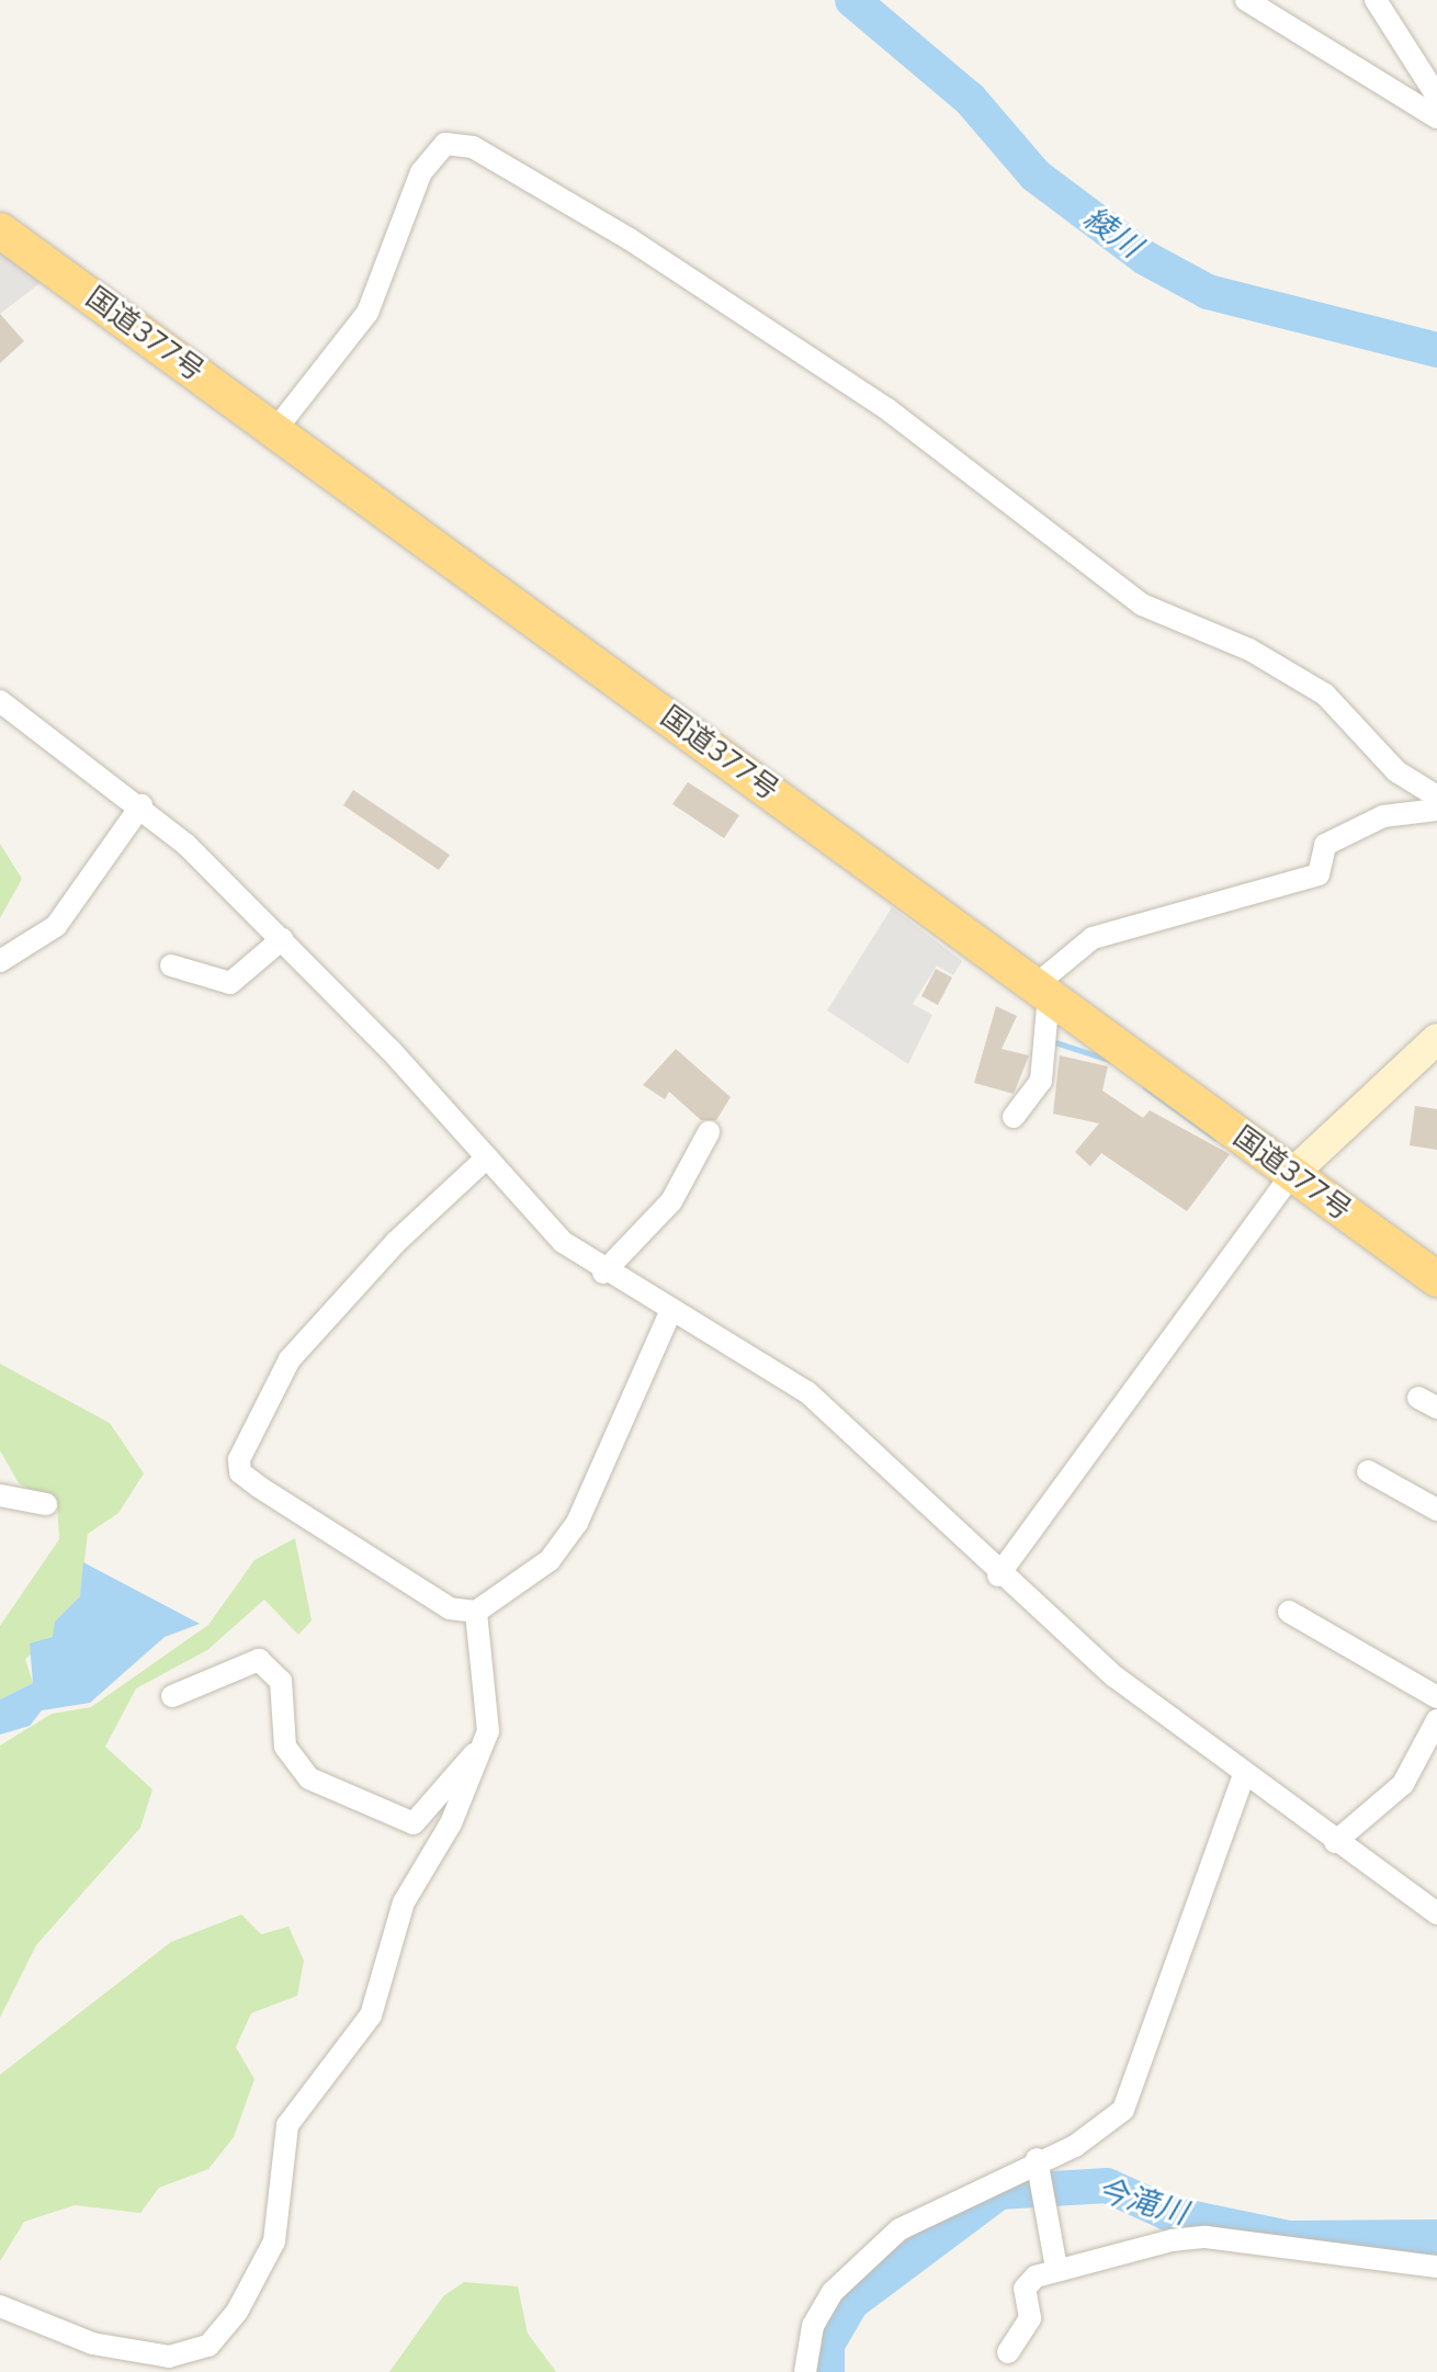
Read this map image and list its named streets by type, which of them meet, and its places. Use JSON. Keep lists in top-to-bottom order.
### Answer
{
  "streets": {
    "highway": ["国道377号"]
  },
  "water": ["綾川", "今滝川"]
}
